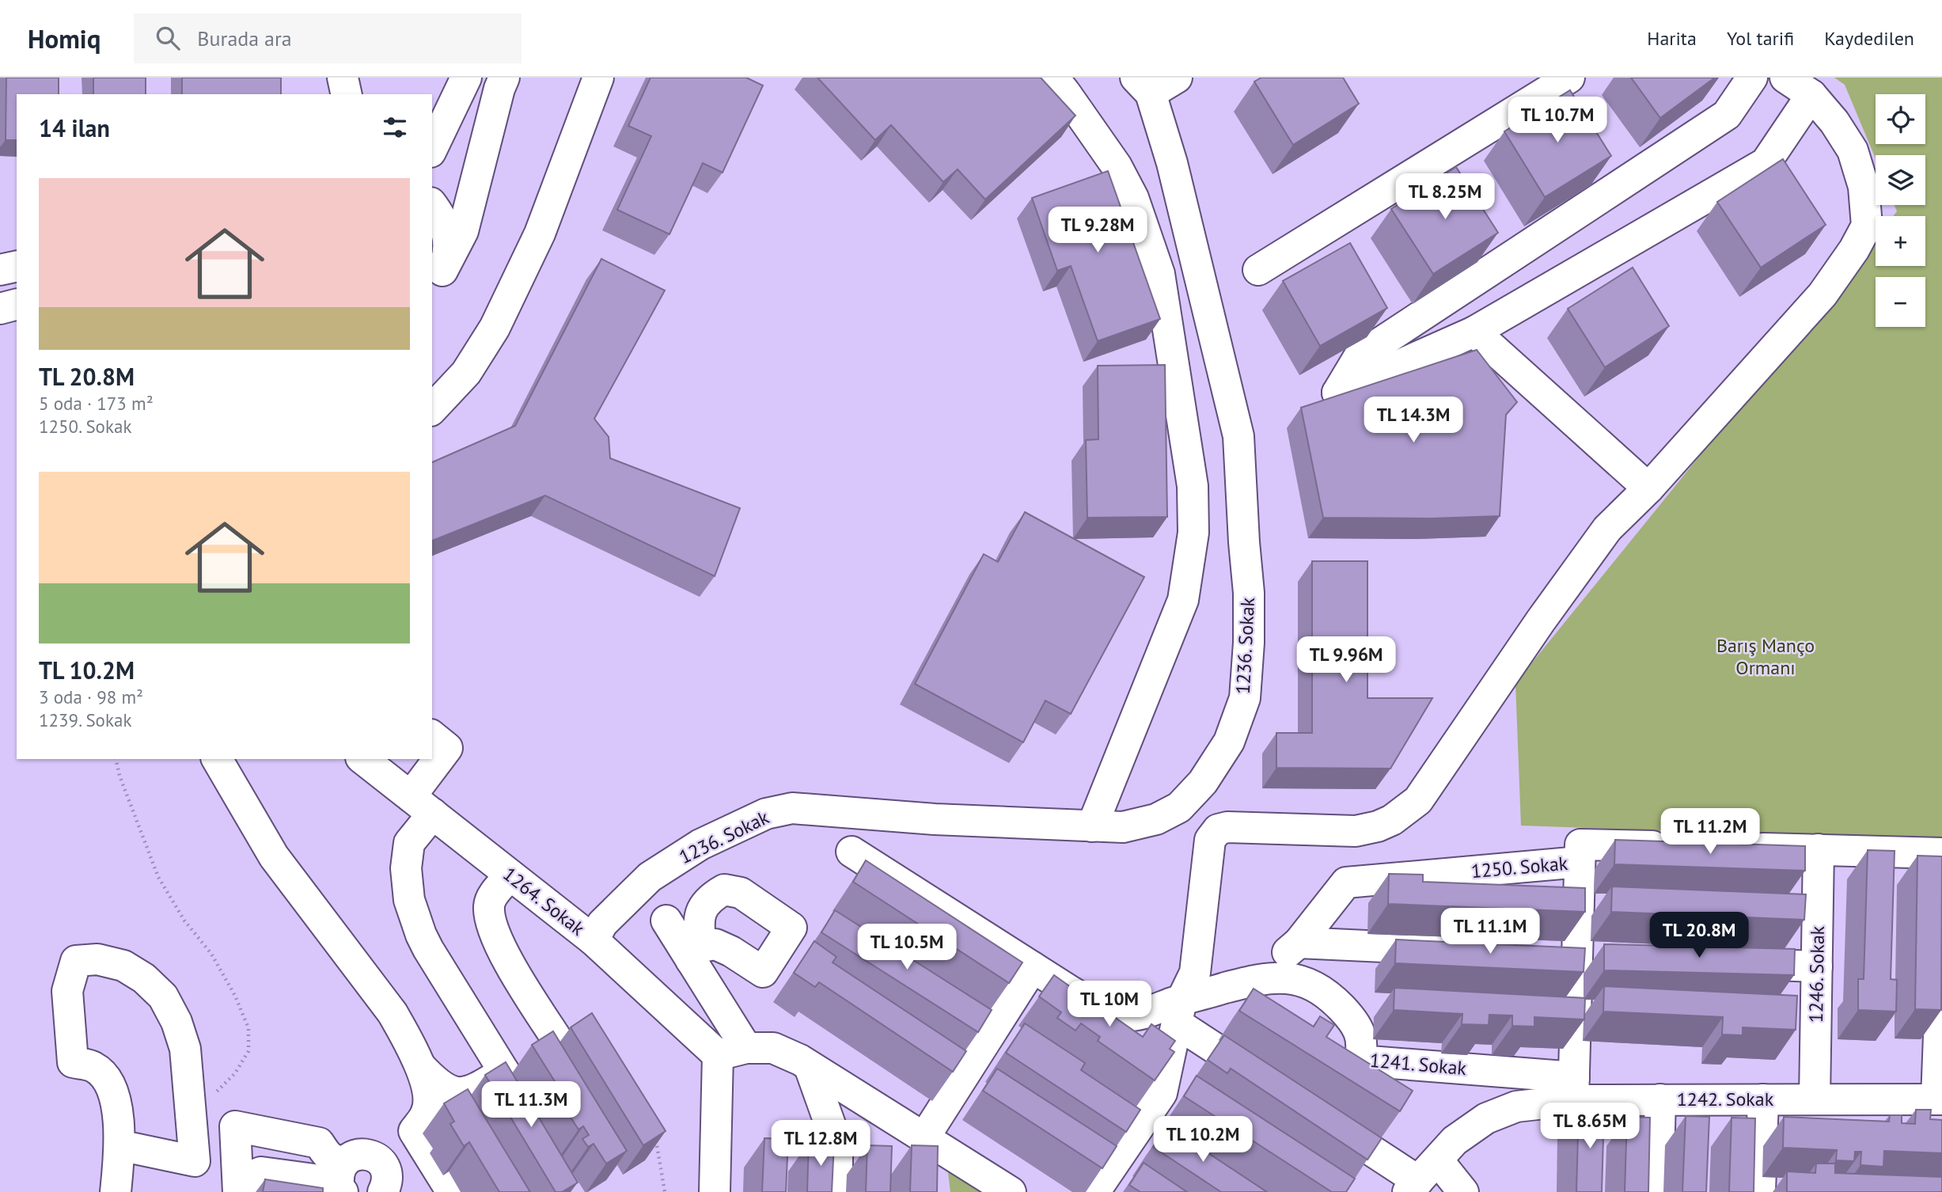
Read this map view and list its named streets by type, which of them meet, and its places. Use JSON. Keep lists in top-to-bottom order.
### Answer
{
  "streets": {
    "street": [
      "1236. Sokak",
      "1250. Sokak",
      "1264. Sokak",
      "1246. Sokak",
      "1241. Sokak",
      "1242. Sokak"
    ]
  },
  "crossings": [
    ["1236. Sokak", "1264. Sokak"],
    ["1250. Sokak", "1241. Sokak"],
    ["1246. Sokak", "1242. Sokak"],
    ["1241. Sokak", "1242. Sokak"]
  ],
  "parks": ["Barış Manço Ormanı"],
  "page": {
    "header": "Homiq",
    "search": "Burada ara",
    "nav": ["Harita", "Yol tarifi", "Kaydedilen"],
    "map_buttons": ["+", "−"],
    "heading": "14 ilan",
    "price": [
      "TL 10.7M",
      "TL 8.25M",
      "TL 9.28M",
      "TL 14.3M",
      "TL 9.96M",
      "TL 11.2M",
      "TL 11.1M",
      "TL 20.8M",
      "TL 10.5M",
      "TL 10M",
      "TL 11.3M",
      "TL 8.65M",
      "TL 10.2M",
      "TL 12.8M"
    ],
    "list": [
      {
        "name": "TL 20.8M",
        "note": "5 oda · 173 m² · 1250. Sokak"
      },
      {
        "name": "TL 10.2M",
        "note": "3 oda · 98 m² · 1239. Sokak"
      }
    ]
  }
}
